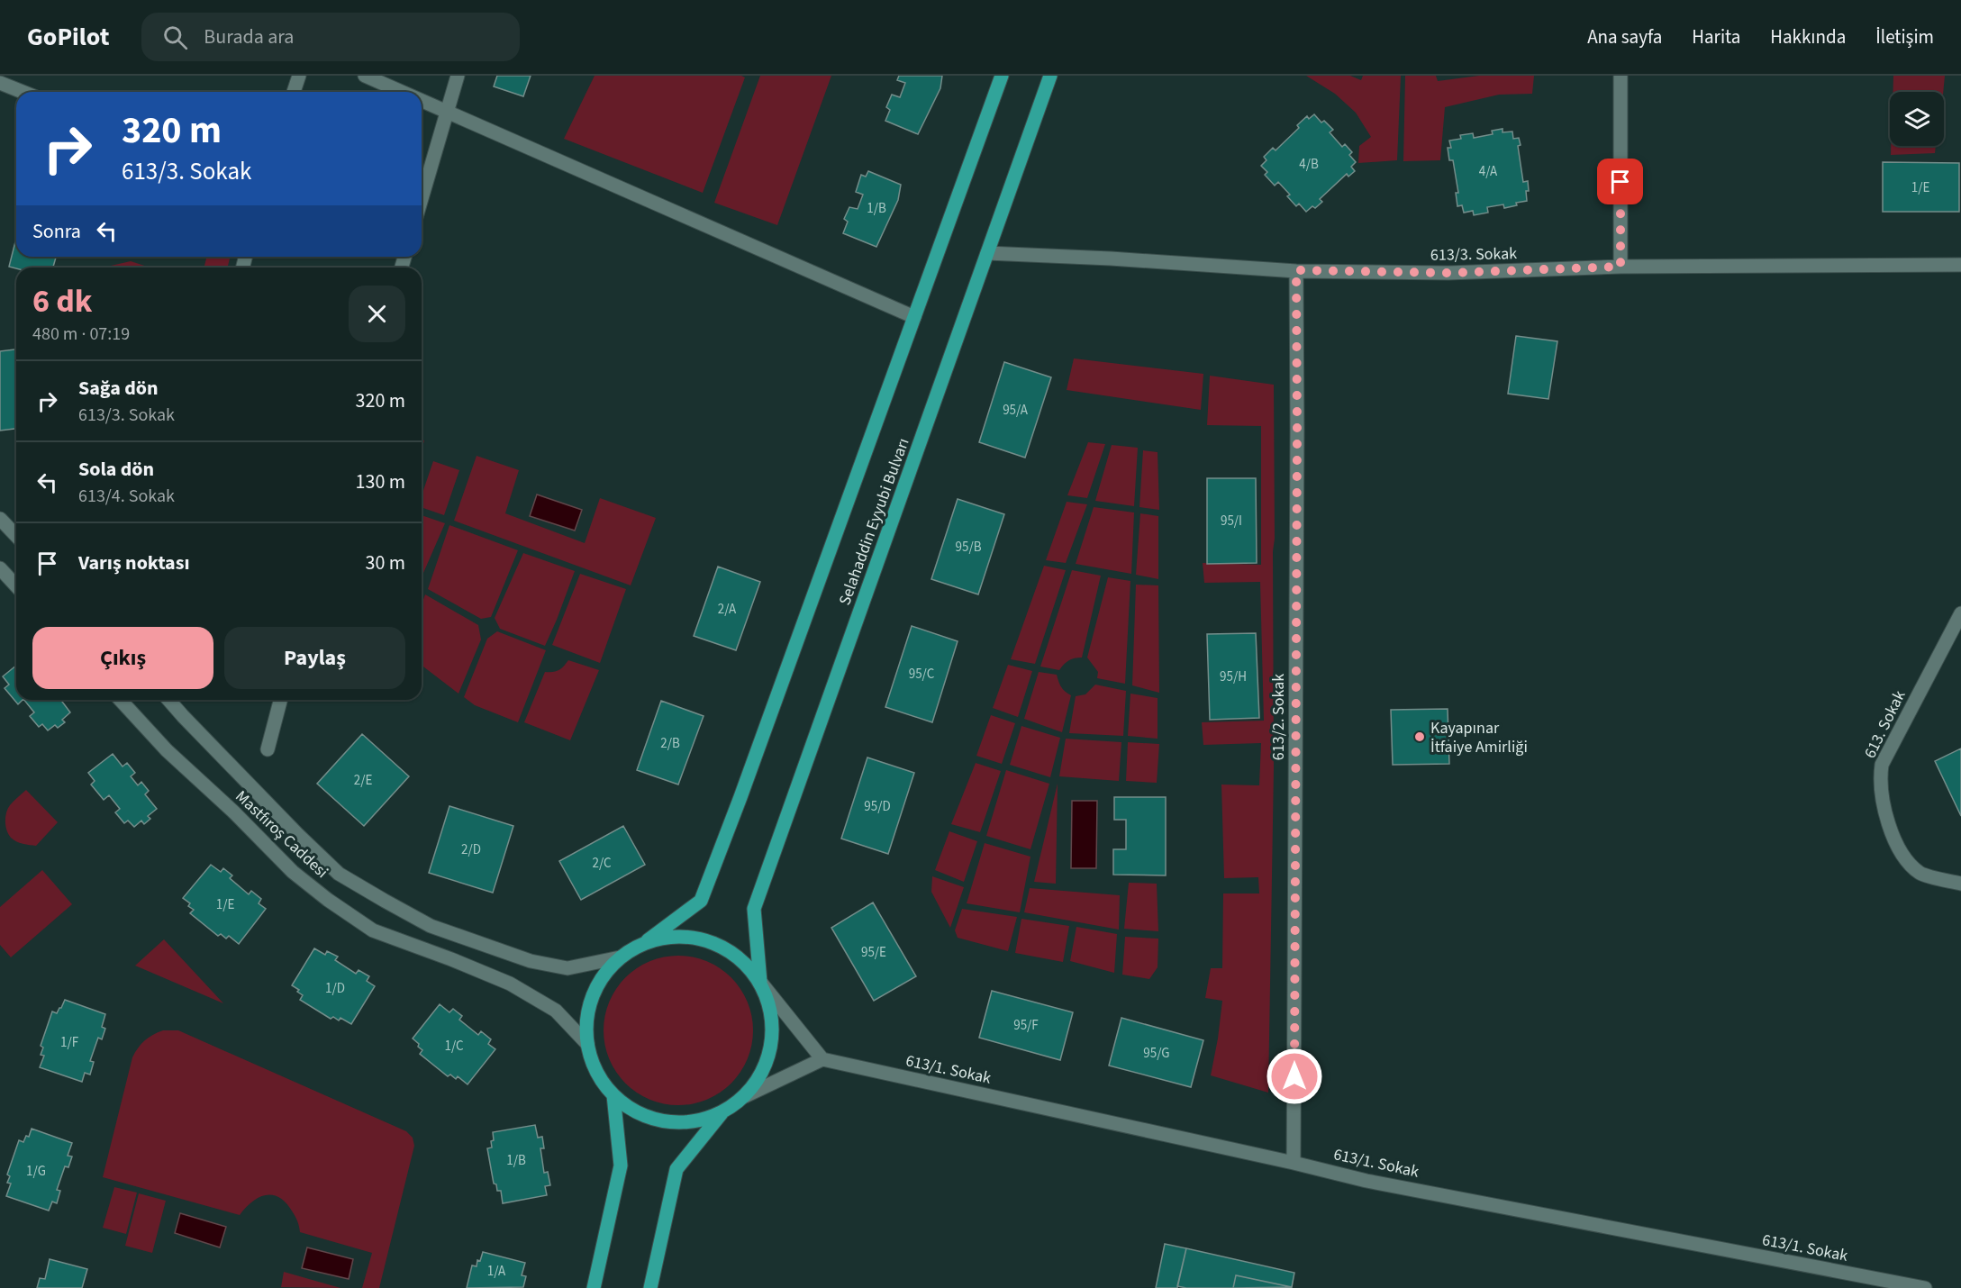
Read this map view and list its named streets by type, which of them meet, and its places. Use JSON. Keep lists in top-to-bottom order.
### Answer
{
  "streets": {
    "main road": ["Selahaddin Eyyubi Bulvarı"],
    "street": [
      "613/3. Sokak",
      "613/2. Sokak",
      "613. Sokak",
      "Mastfıroş Caddesi",
      "613/1. Sokak"
    ]
  },
  "crossings": [
    ["613/3. Sokak", "Selahaddin Eyyubi Bulvarı"],
    ["613/3. Sokak", "613/2. Sokak"],
    ["Selahaddin Eyyubi Bulvarı", "Mastfıroş Caddesi"],
    ["613/2. Sokak", "613/1. Sokak"]
  ],
  "places": ["Kayapınar İtfaiye Amirliği"],
  "house_numbers": [
    "4/B",
    "4/A",
    "1/E",
    "1/B",
    "95/A",
    "95/I",
    "95/B",
    "2/A",
    "95/C",
    "95/H",
    "2/B",
    "2/E",
    "95/D",
    "2/D",
    "2/C",
    "1/E",
    "95/E",
    "1/D",
    "95/F",
    "1/F",
    "1/C",
    "95/G",
    "1/B",
    "1/G",
    "1/A"
  ],
  "page": {
    "header": "GoPilot",
    "search": "Burada ara",
    "nav": [
      "Ana sayfa",
      "Harita",
      "Hakkında",
      "İletişim"
    ],
    "turn": ["320 m", "613/3. Sokak"],
    "then": "Sonra",
    "heading": ["6 dk", "480 m · 07:19"],
    "list": [
      {
        "name": "Sağa dön",
        "note": "613/3. Sokak",
        "value": "320 m"
      },
      {
        "name": "Sola dön",
        "note": "613/4. Sokak",
        "value": "130 m"
      },
      {
        "name": "Varış noktası",
        "value": "30 m"
      }
    ],
    "buttons": ["Çıkış", "Paylaş"]
  }
}
